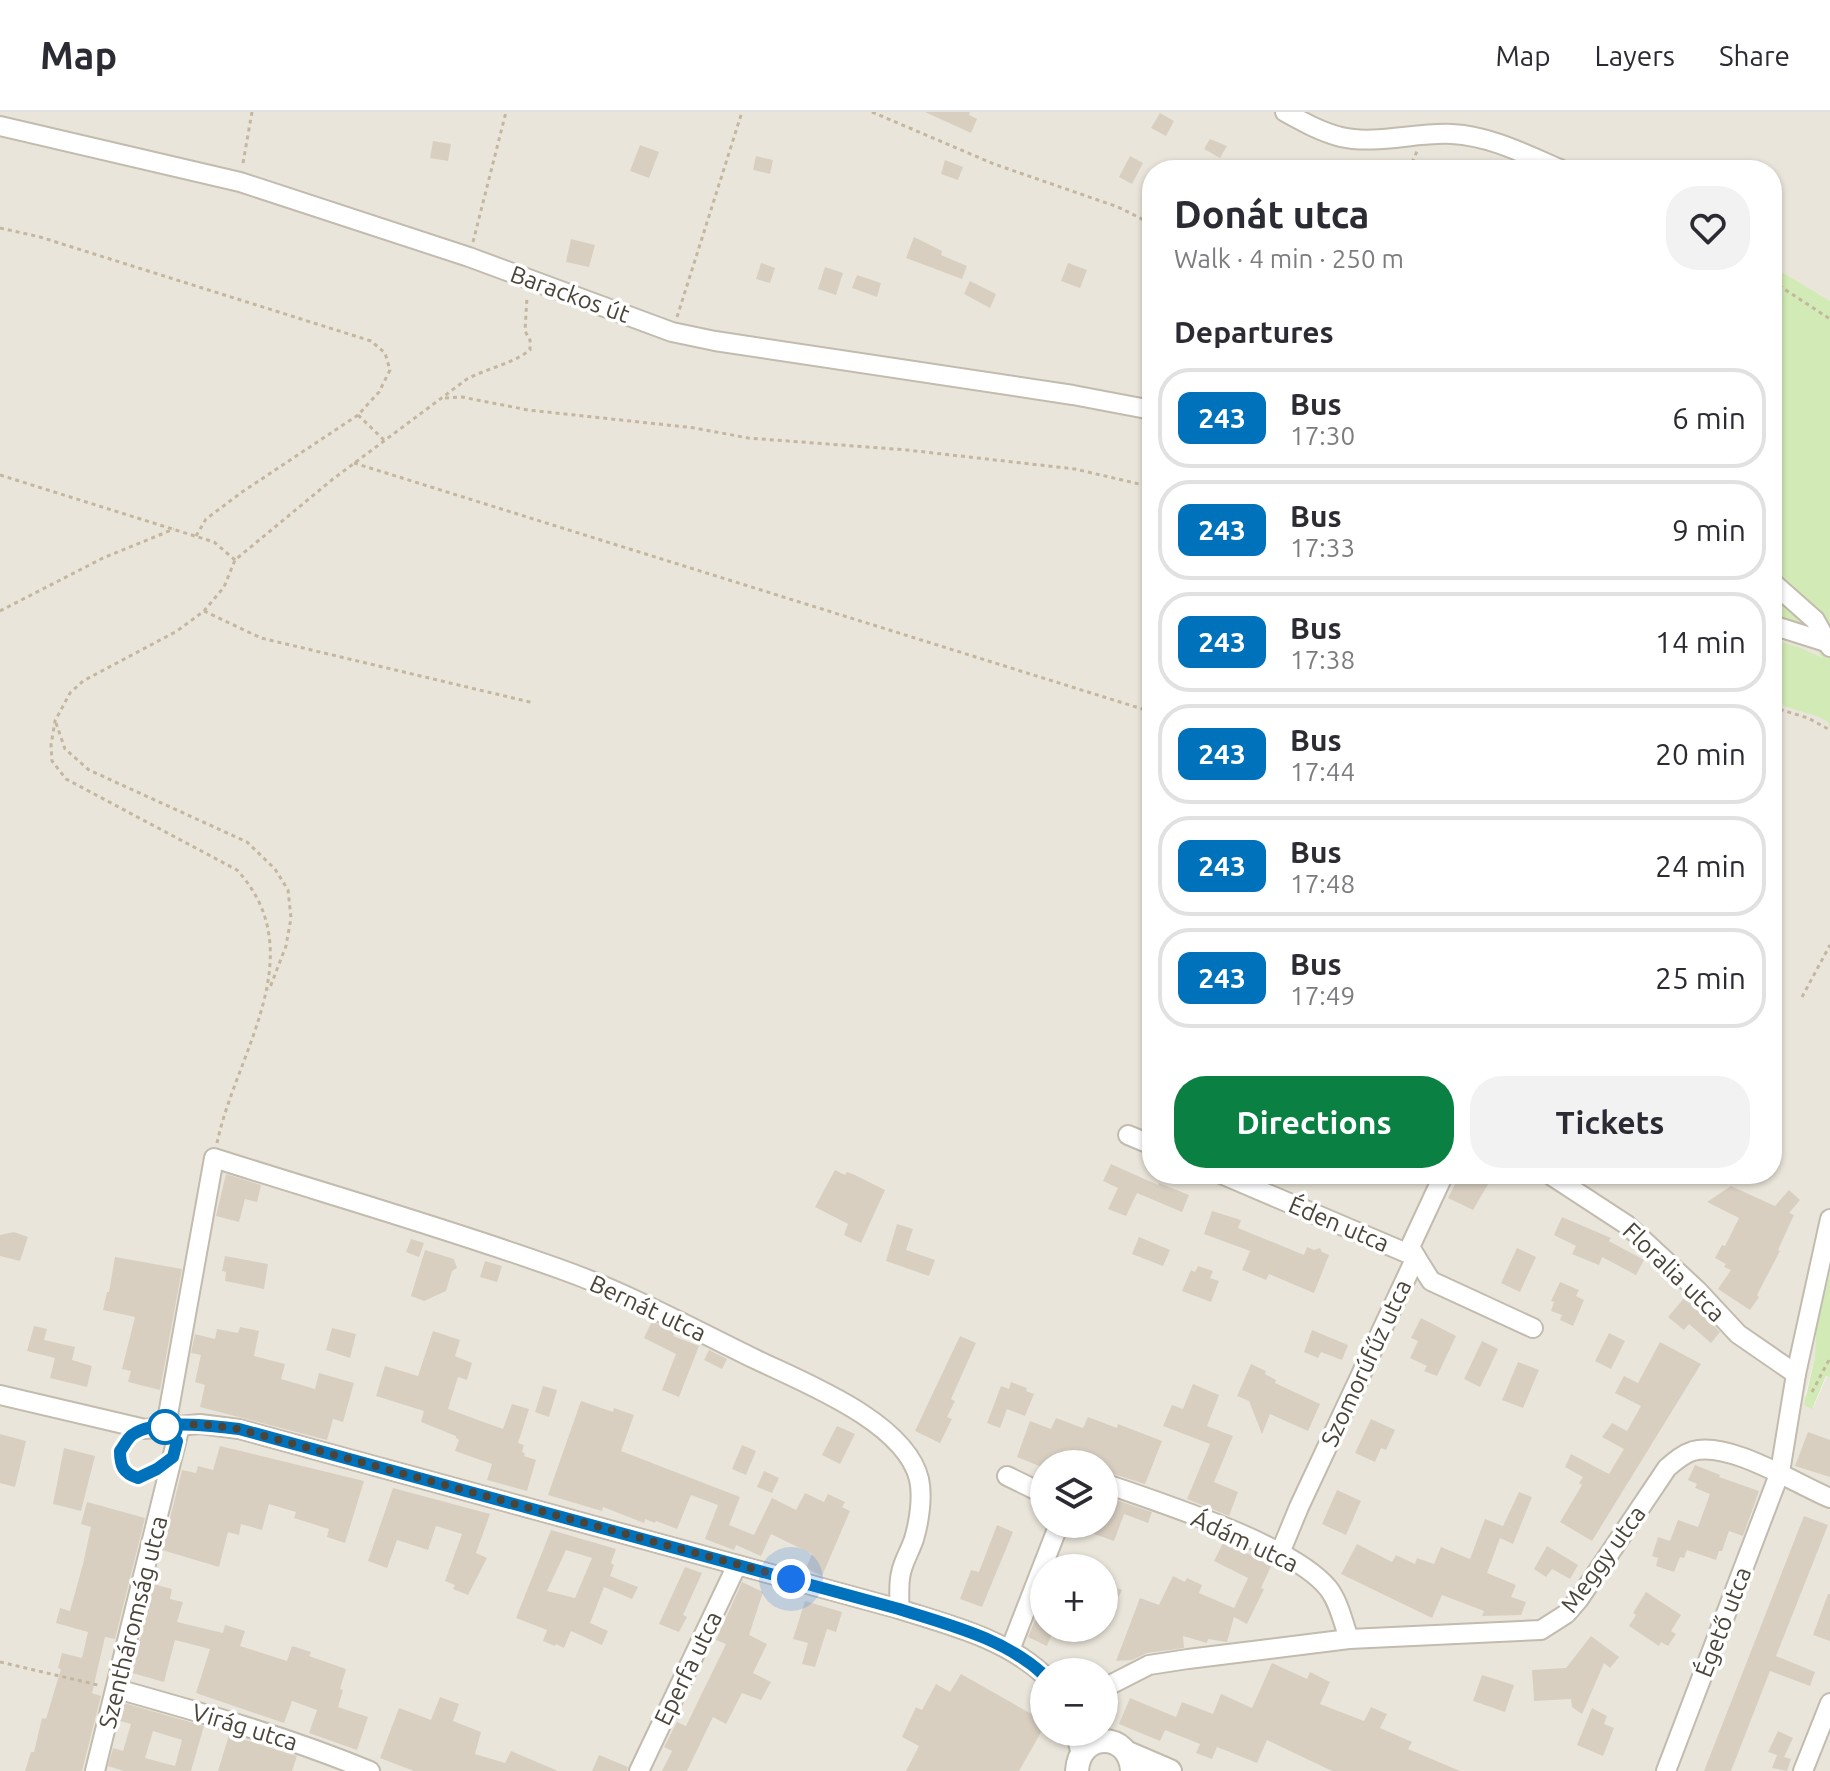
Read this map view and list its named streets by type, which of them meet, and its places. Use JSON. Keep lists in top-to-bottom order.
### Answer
{
  "streets": {
    "street": [
      "Barackos út",
      "Éden utca",
      "Floralia utca",
      "Bernát utca",
      "Szomorúfűz utca",
      "Ádám utca",
      "Meggy utca",
      "Szentháromság utca",
      "Égető utca",
      "Eperfa utca",
      "Virág utca"
    ]
  },
  "crossings": [
    ["Éden utca", "Szomorúfűz utca"],
    ["Bernát utca", "Szentháromság utca"],
    ["Szomorúfűz utca", "Ádám utca"],
    ["Ádám utca", "Meggy utca"],
    ["Meggy utca", "Égető utca"],
    ["Szentháromság utca", "Virág utca"]
  ],
  "lines": ["bus line 243"],
  "page": {
    "header": "Map",
    "nav": ["Map", "Layers", "Share"],
    "heading": [
      ["Donát utca", "Walk · 4 min · 250 m"],
      "Departures"
    ],
    "list": [
      {
        "mark": "243",
        "name": "Bus",
        "note": "17:30",
        "value": "6 min"
      },
      {
        "mark": "243",
        "name": "Bus",
        "note": "17:33",
        "value": "9 min"
      },
      {
        "mark": "243",
        "name": "Bus",
        "note": "17:38",
        "value": "14 min"
      },
      {
        "mark": "243",
        "name": "Bus",
        "note": "17:44",
        "value": "20 min"
      },
      {
        "mark": "243",
        "name": "Bus",
        "note": "17:48",
        "value": "24 min"
      },
      {
        "mark": "243",
        "name": "Bus",
        "note": "17:49",
        "value": "25 min"
      }
    ],
    "buttons": ["Directions", "Tickets"],
    "map_buttons": ["+", "−"]
  }
}
